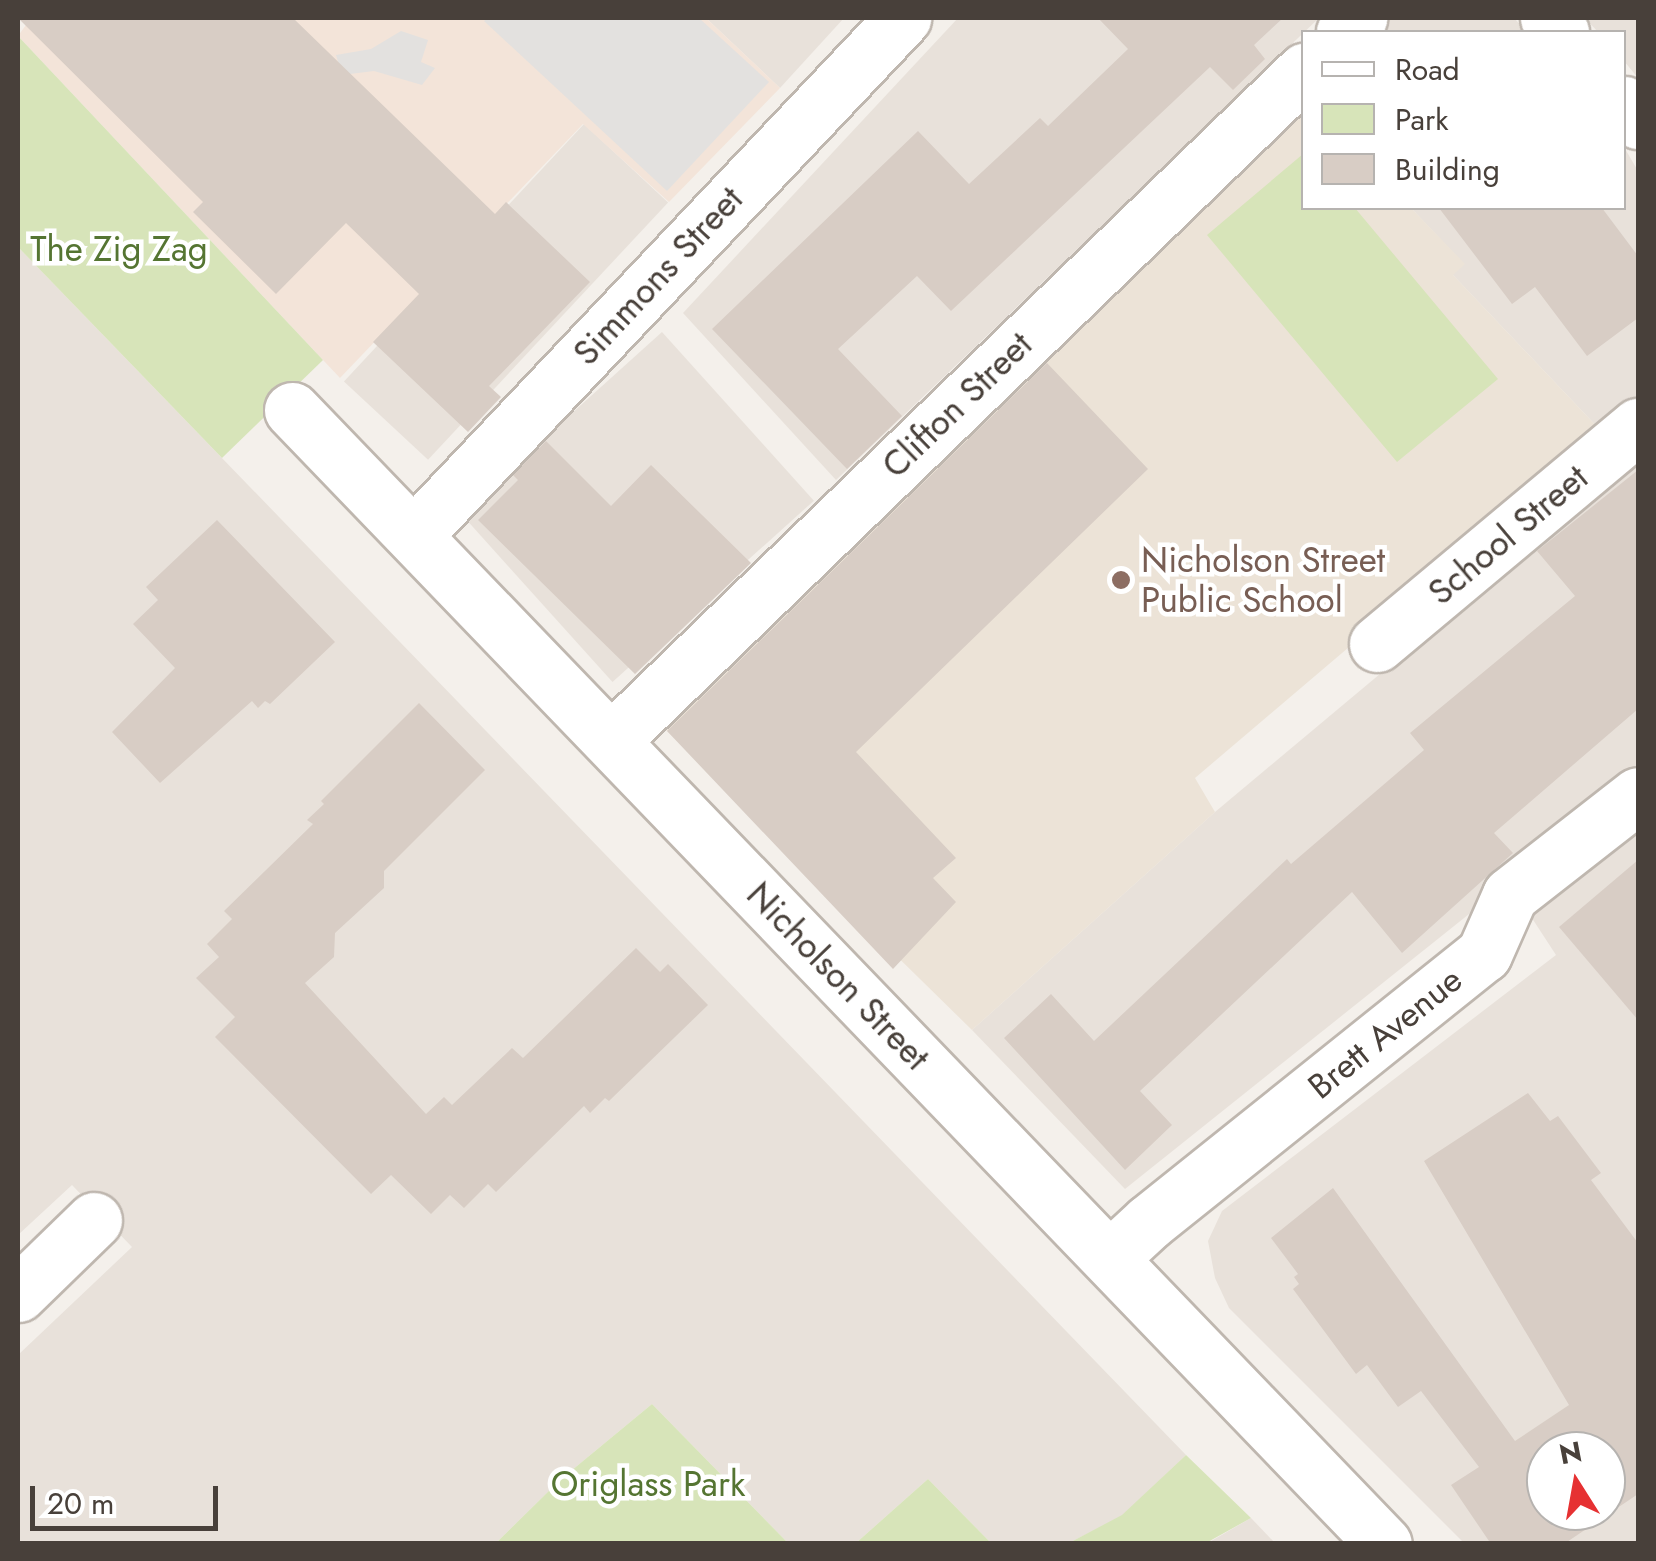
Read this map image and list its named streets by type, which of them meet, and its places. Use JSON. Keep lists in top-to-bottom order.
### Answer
{
  "streets": {
    "street": [
      "Simmons Street",
      "Clifton Street",
      "School Street",
      "Nicholson Street",
      "Brett Avenue"
    ]
  },
  "crossings": [
    ["Simmons Street", "Nicholson Street"],
    ["Clifton Street", "Nicholson Street"],
    ["Nicholson Street", "Brett Avenue"]
  ],
  "parks": ["The Zig Zag", "Origlass Park"],
  "places": ["Nicholson Street Public School"],
  "legend": ["Road", "Park", "Building"],
  "scale_bar": "20 m",
  "north": "top"
}
